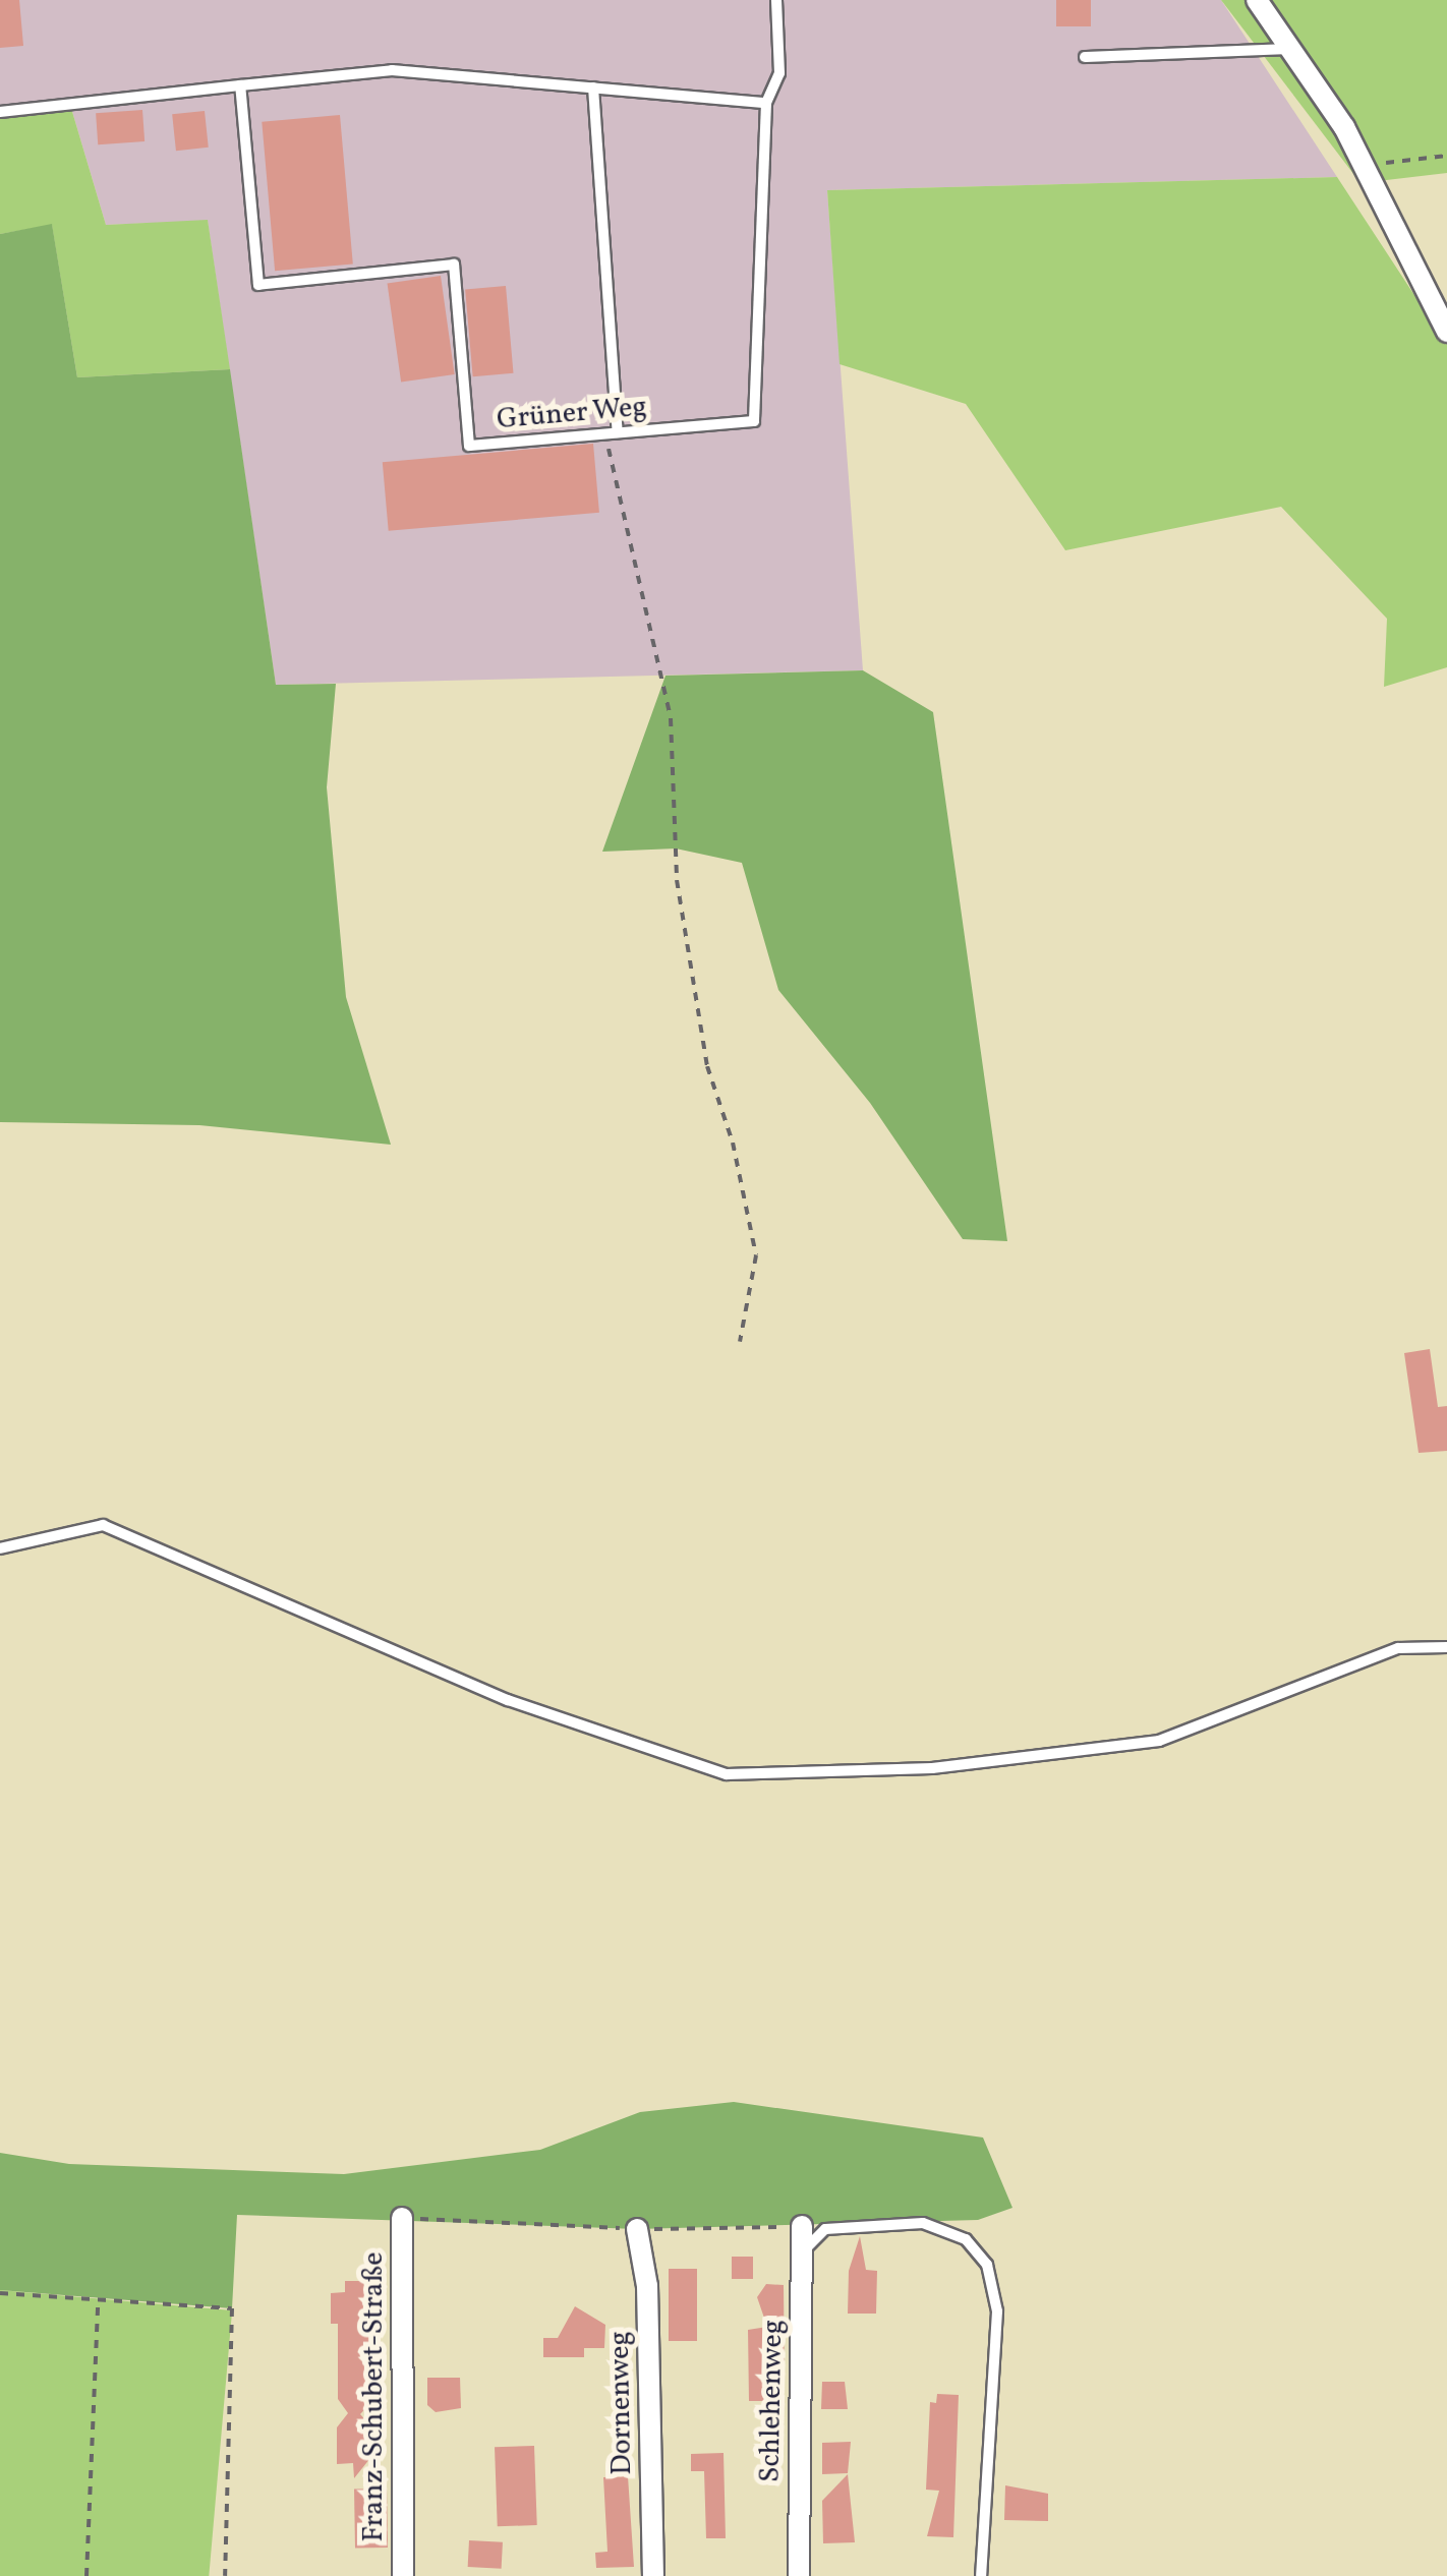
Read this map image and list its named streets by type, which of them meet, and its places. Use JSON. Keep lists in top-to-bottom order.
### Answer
{
  "streets": {
    "street": ["Franz-Schubert-Straße", "Schlehenweg", "Dornenweg"],
    "lane": ["Grüner Weg"]
  }
}
